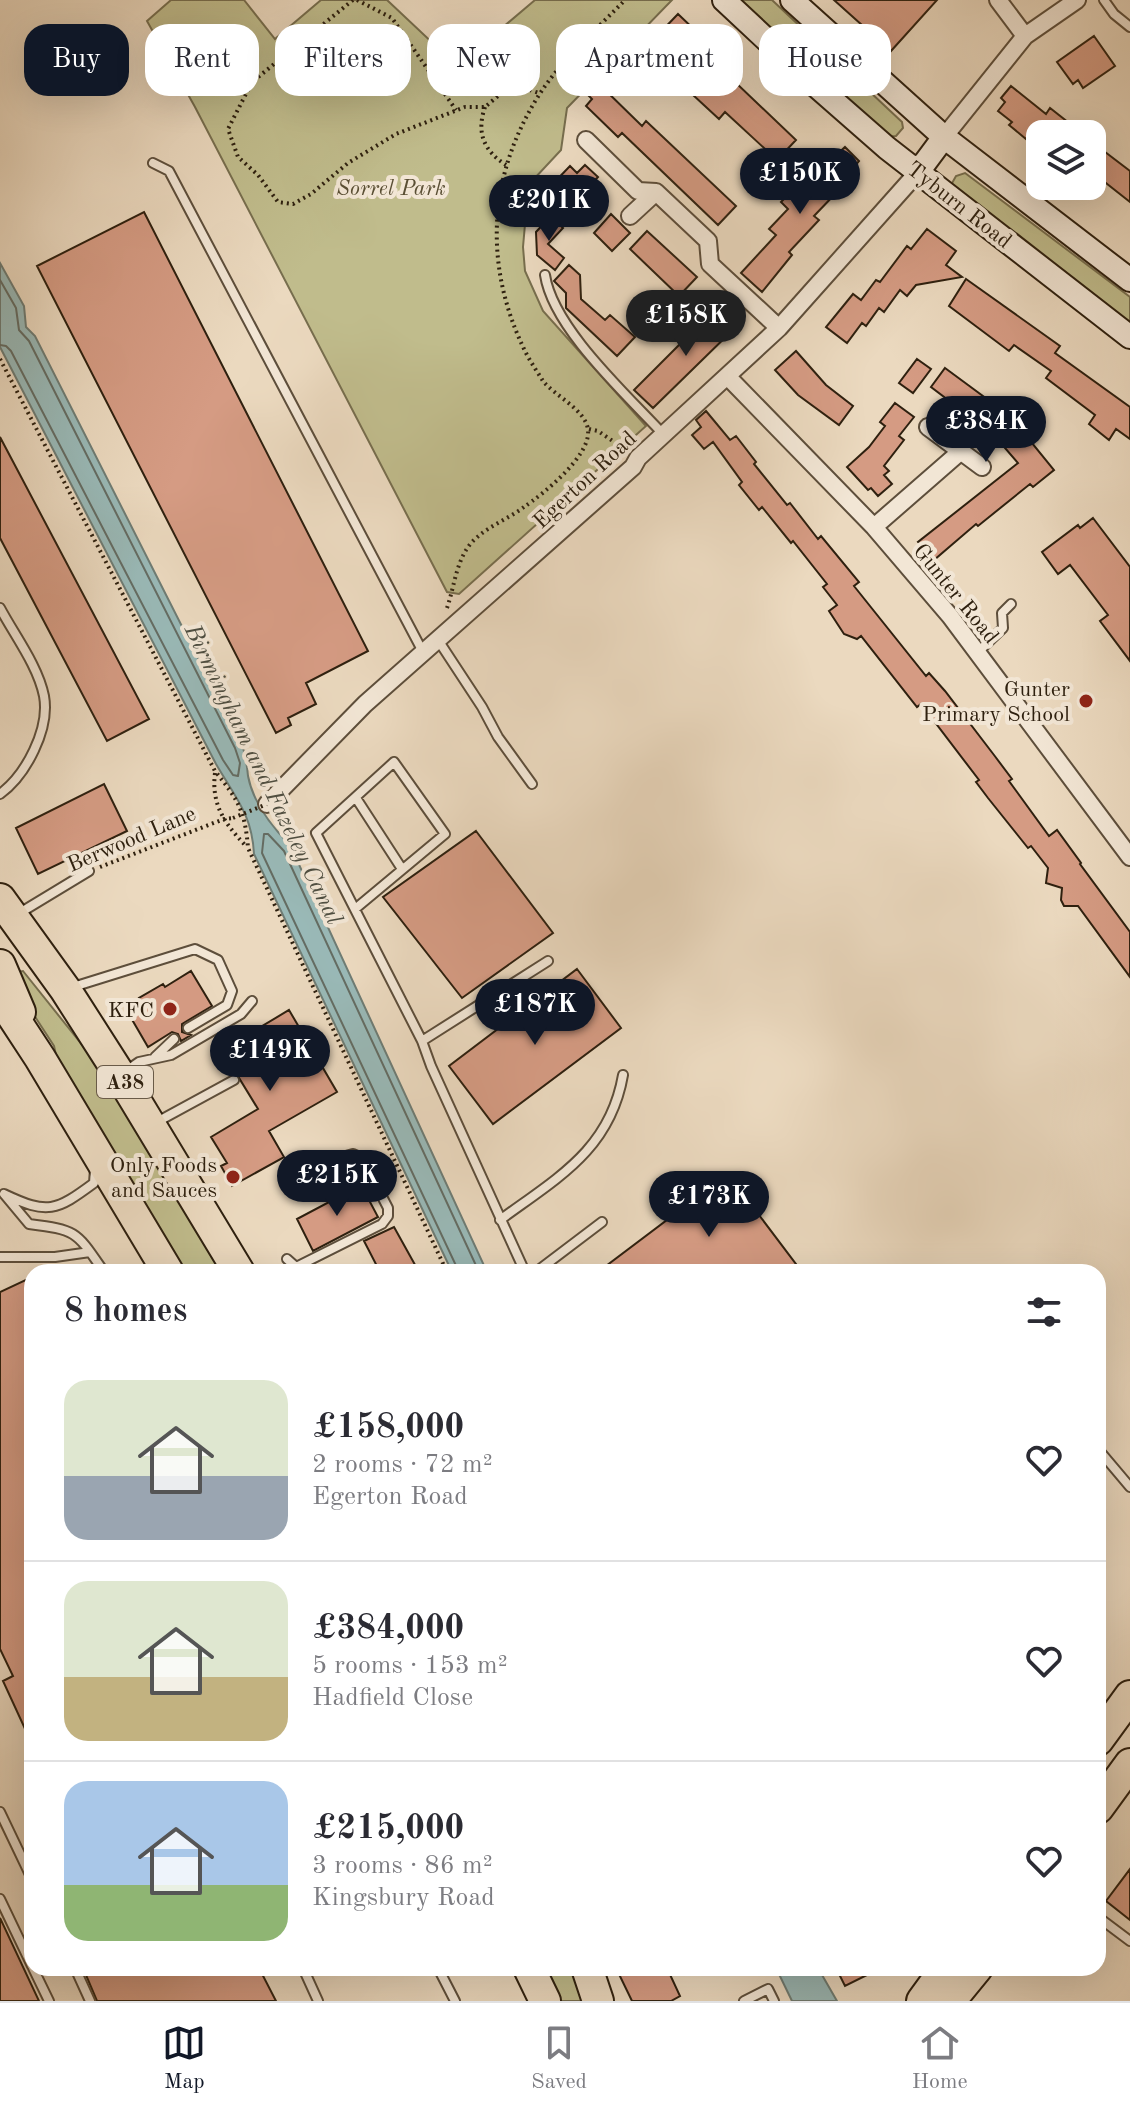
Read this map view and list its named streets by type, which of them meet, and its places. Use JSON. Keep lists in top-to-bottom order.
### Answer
{
  "streets": {
    "highway": ["A38"],
    "main road": ["Tyburn Road"],
    "street": ["Egerton Road", "Gunter Road"],
    "lane": ["Berwood Lane"]
  },
  "crossings": [
    ["Tyburn Road", "Egerton Road"],
    ["Egerton Road", "Gunter Road"],
    ["Egerton Road", "Berwood Lane"],
    ["Berwood Lane", "A38"]
  ],
  "water": ["Birmingham and Fazeley Canal"],
  "parks": ["Sorrel Park"],
  "places": ["Gunter Primary School", "KFC", "Only Foods and Sauces"],
  "page": {
    "chip": [
      "Buy",
      "Rent",
      "Filters",
      "New",
      "Apartment",
      "House"
    ],
    "price": [
      "£150K",
      "£201K",
      "£158K",
      "£384K",
      "£187K",
      "£149K",
      "£215K",
      "£173K"
    ],
    "heading": "8 homes",
    "list": [
      {
        "name": "£158,000",
        "note": "2 rooms · 72 m² · Egerton Road"
      },
      {
        "name": "£384,000",
        "note": "5 rooms · 153 m² · Hadfield Close"
      },
      {
        "name": "£215,000",
        "note": "3 rooms · 86 m² · Kingsbury Road"
      }
    ],
    "tabs": ["Map", "Saved", "Home"]
  }
}
